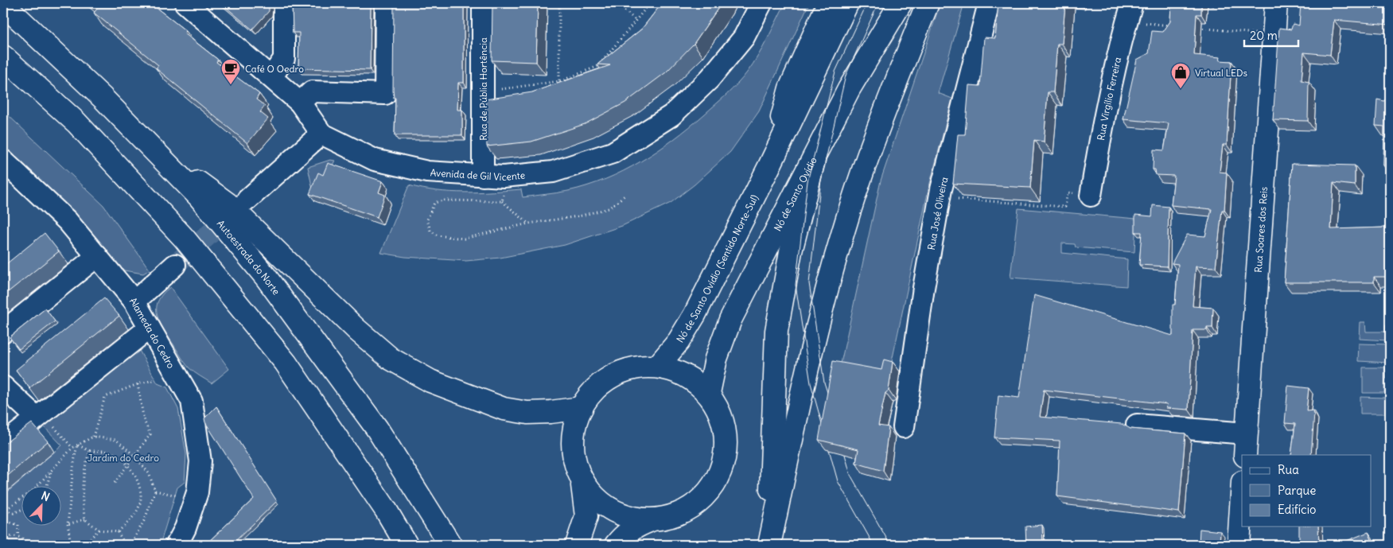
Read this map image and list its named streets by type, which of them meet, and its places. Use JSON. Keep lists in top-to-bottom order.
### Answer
{
  "streets": {
    "main road": [
      "Nó de Santo Ovídio",
      "Rua Soares dos Reis",
      "Autoestrada do Norte",
      "Nó de Santo Ovídio (Sentido Norte-Sul)"
    ],
    "street": [
      "Rua de Públia Hortência",
      "Rua Virgílio Ferreira",
      "Avenida de Gil Vicente",
      "Rua José Oliveira",
      "Alameda do Cedro"
    ]
  },
  "crossings": [
    ["Rua de Públia Hortência", "Avenida de Gil Vicente"]
  ],
  "parks": ["Jardim do Cedro"],
  "places": {
    "cafe": ["Café O Oedro"],
    "shop": ["Virtual LEDs"]
  },
  "legend": ["Rua", "Parque", "Edifício"],
  "scale_bar": "20 m",
  "north": "top right"
}
